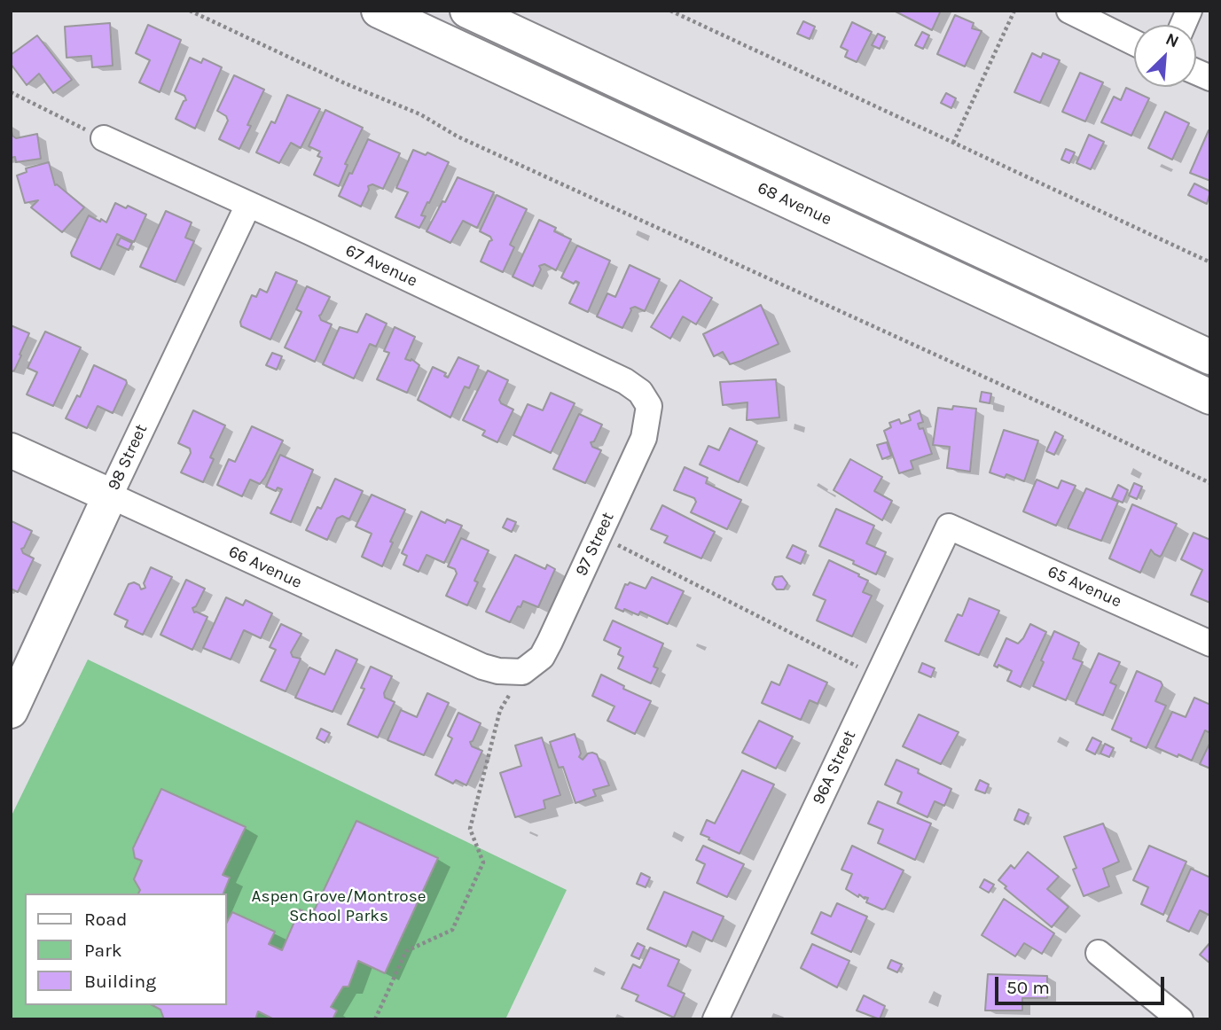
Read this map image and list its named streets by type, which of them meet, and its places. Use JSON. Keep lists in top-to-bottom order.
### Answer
{
  "streets": {
    "main road": ["68 Avenue", "98 Street", "66 Avenue"],
    "street": [
      "67 Avenue",
      "97 Street",
      "65 Avenue",
      "96A Street"
    ]
  },
  "crossings": [
    ["67 Avenue", "98 Street"],
    ["67 Avenue", "97 Street"],
    ["98 Street", "66 Avenue"],
    ["97 Street", "66 Avenue"],
    ["65 Avenue", "96A Street"]
  ],
  "parks": ["Aspen Grove/Montrose School Parks"],
  "legend": ["Road", "Park", "Building"],
  "scale_bar": "50 m",
  "north": "top right"
}
